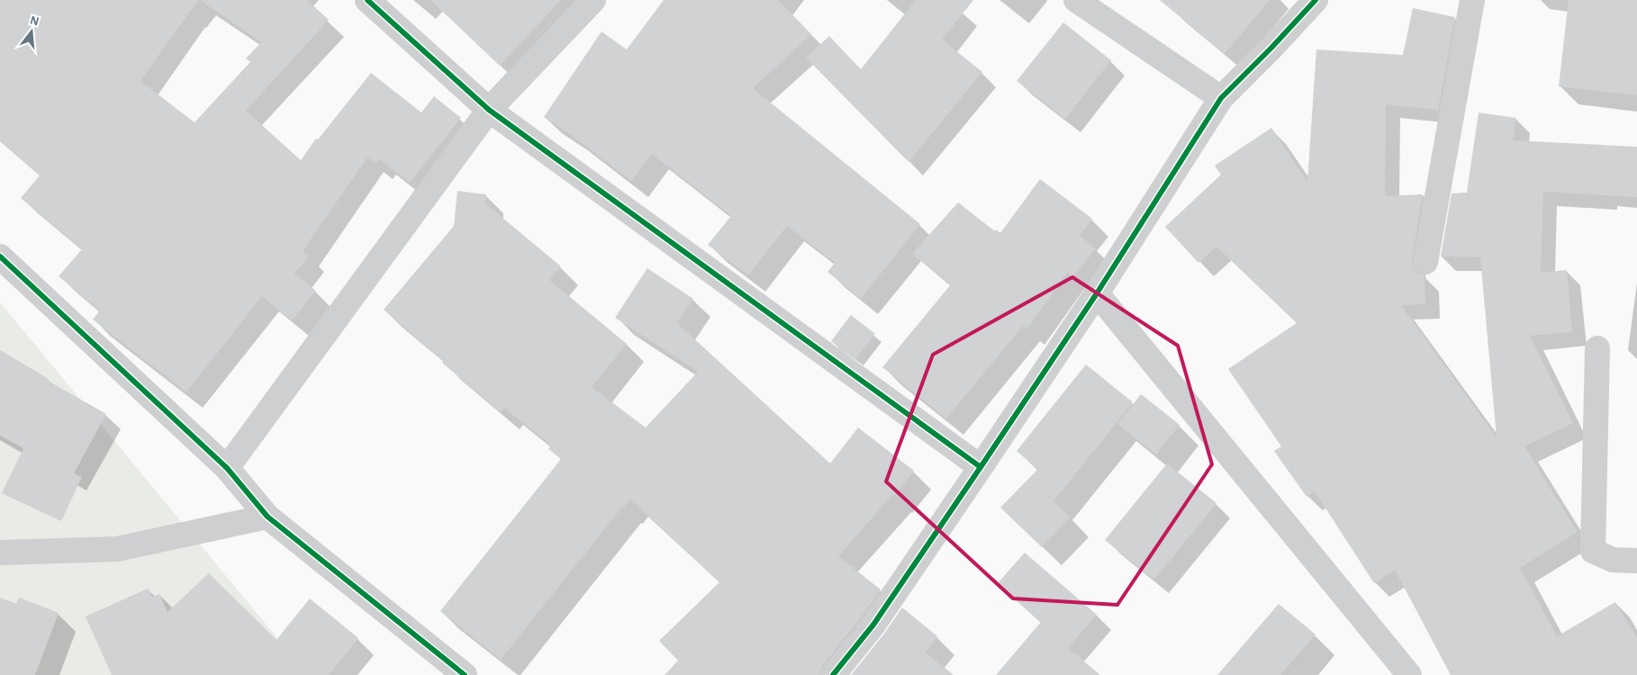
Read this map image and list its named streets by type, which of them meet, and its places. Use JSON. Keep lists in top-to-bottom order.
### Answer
{
  "north": "top"
}
